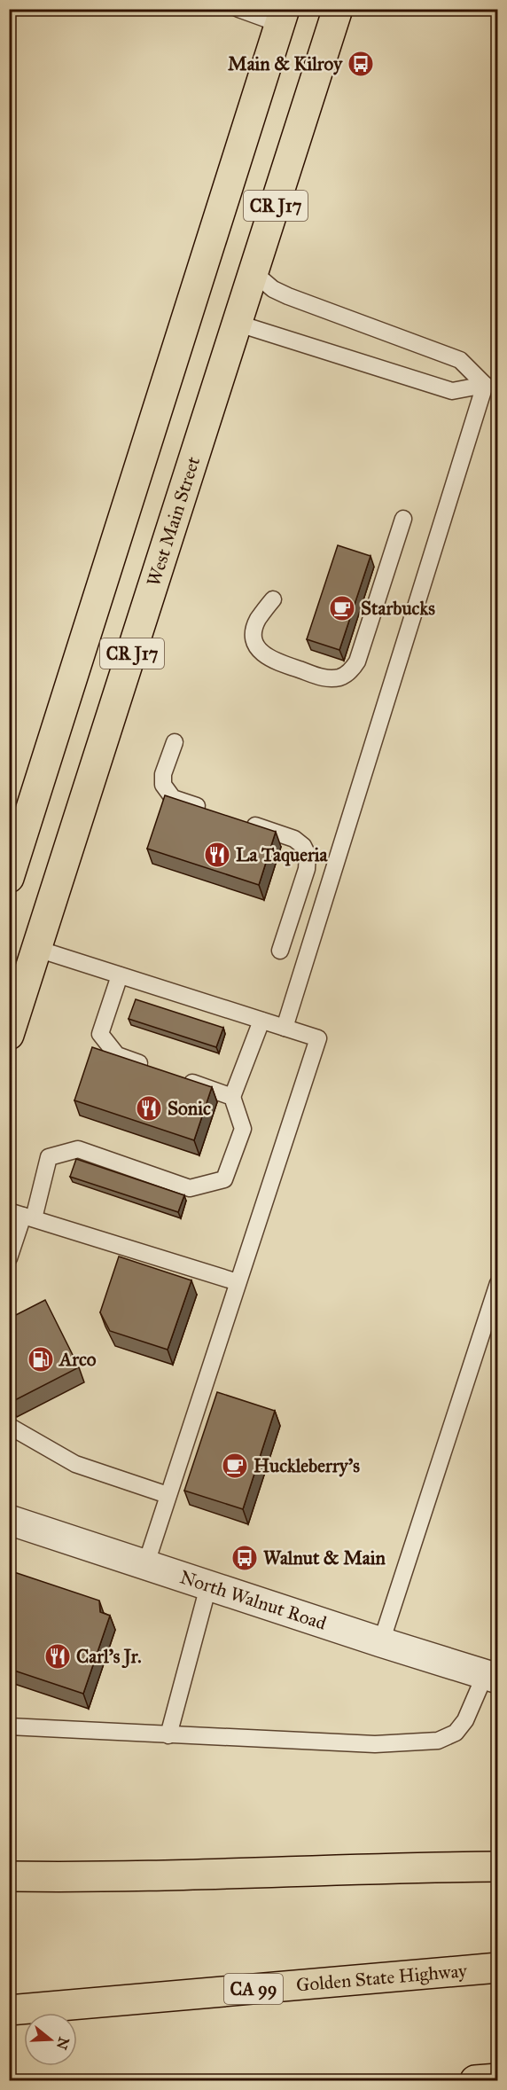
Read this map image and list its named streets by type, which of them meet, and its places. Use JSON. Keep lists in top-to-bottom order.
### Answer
{
  "streets": {
    "main road": [
      "CR J17",
      "West Main Street",
      "Golden State Highway",
      "CA 99"
    ],
    "street": ["North Walnut Road"]
  },
  "places": {
    "bus stop": ["Main & Kilroy", "Walnut & Main"],
    "cafe": ["Starbucks", "Huckleberry's"],
    "restaurant": ["La Taqueria", "Sonic", "Carl's Jr."],
    "fuel station": ["Arco"]
  },
  "north": "right"
}
